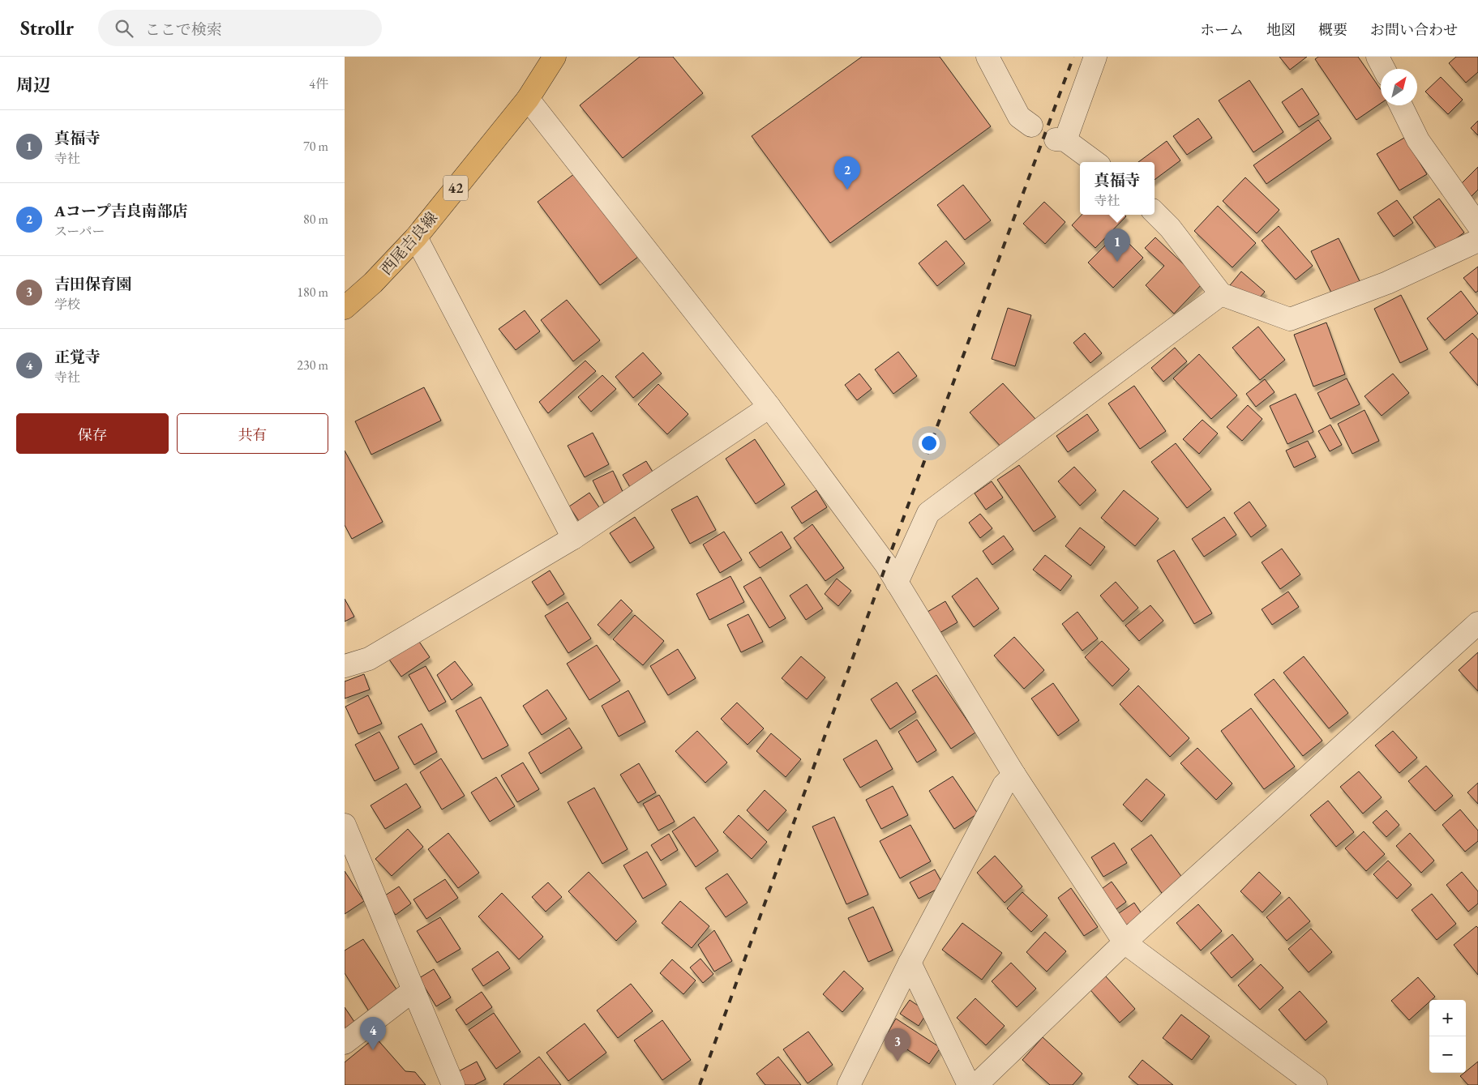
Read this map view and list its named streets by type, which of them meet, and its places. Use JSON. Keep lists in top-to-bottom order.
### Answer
{
  "streets": {
    "main road": ["42", "西尾吉良線"]
  },
  "north": "top right",
  "page": {
    "header": "Strollr",
    "search": "ここで検索",
    "nav": [
      "ホーム",
      "地図",
      "概要",
      "お問い合わせ"
    ],
    "heading": ["周辺", "4件"],
    "list": [
      {
        "mark": "1",
        "name": "真福寺",
        "note": "寺社",
        "value": "70 m"
      },
      {
        "mark": "2",
        "name": "Aコープ吉良南部店",
        "note": "スーパー",
        "value": "80 m"
      },
      {
        "mark": "3",
        "name": "吉田保育園",
        "note": "学校",
        "value": "180 m"
      },
      {
        "mark": "4",
        "name": "正覚寺",
        "note": "寺社",
        "value": "230 m"
      }
    ],
    "pins": [
      "2",
      "1",
      "4",
      "3"
    ],
    "popup": ["真福寺", "寺社"],
    "buttons": ["保存", "共有"],
    "map_buttons": ["+", "−"]
  }
}
